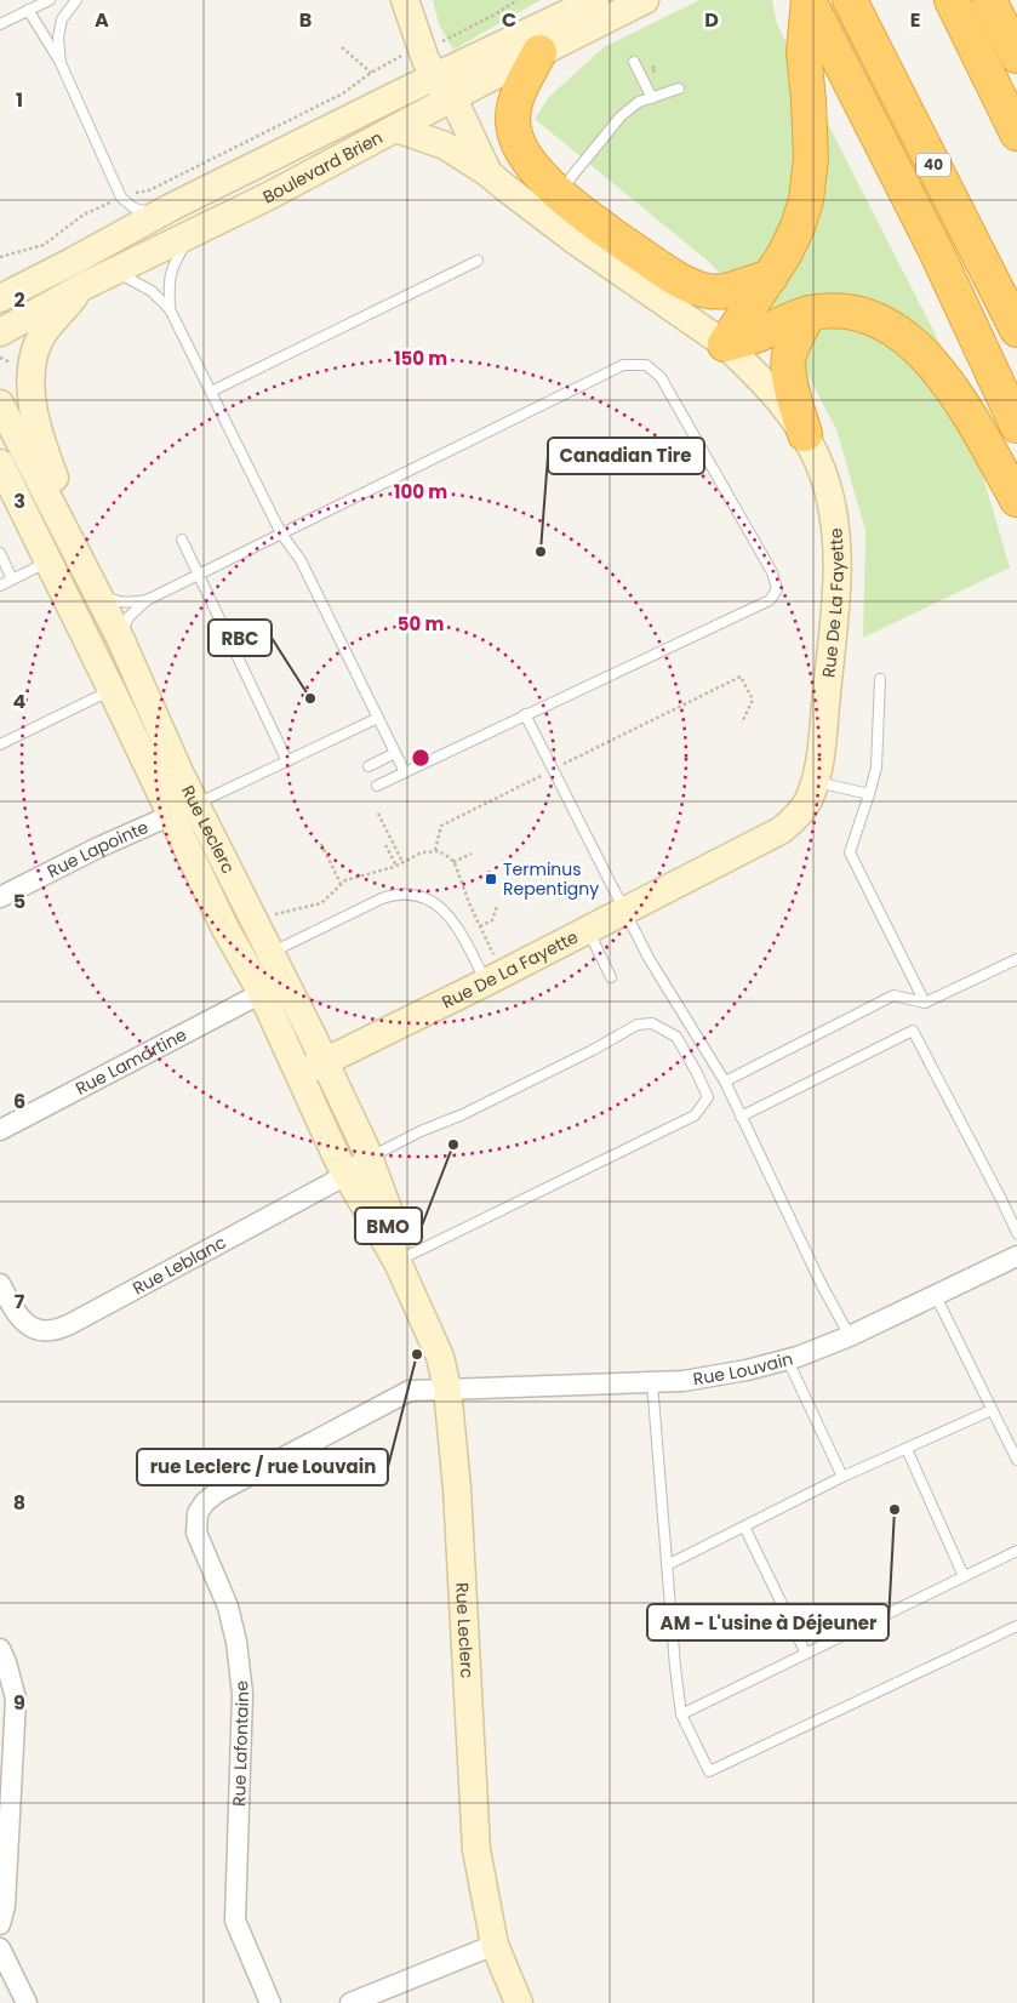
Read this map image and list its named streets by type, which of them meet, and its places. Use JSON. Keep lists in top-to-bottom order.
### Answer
{
  "streets": {
    "highway": ["40"],
    "street": [
      "Boulevard Brien",
      "Rue De La Fayette",
      "Rue Leclerc",
      "Rue Lapointe",
      "Rue Lamartine",
      "Rue Leblanc",
      "Rue Louvain",
      "Rue Lafontaine"
    ]
  },
  "crossings": [
    ["Boulevard Brien", "Rue De La Fayette"],
    ["Rue De La Fayette", "Rue Leclerc"],
    ["Rue Leclerc", "Rue Lapointe"],
    ["Rue Leclerc", "Rue Lamartine"],
    ["Rue Leclerc", "Rue Leblanc"],
    ["Rue Leclerc", "Rue Louvain"],
    ["Rue Leclerc", "Rue Lafontaine"],
    ["Rue Louvain", "Rue Lafontaine"]
  ],
  "places": {
    "other": [
      "Canadian Tire",
      "RBC",
      "BMO",
      "rue Leclerc / rue Louvain",
      "AM - L'usine à Déjeuner"
    ],
    "transit": ["Terminus Repentigny"]
  },
  "grid": {
    "columns": [
      "A",
      "B",
      "C",
      "D",
      "E"
    ],
    "rows": [
      "1",
      "2",
      "3",
      "4",
      "5",
      "6",
      "7",
      "8",
      "9"
    ]
  },
  "rings": ["150 m", "100 m", "50 m"]
}
